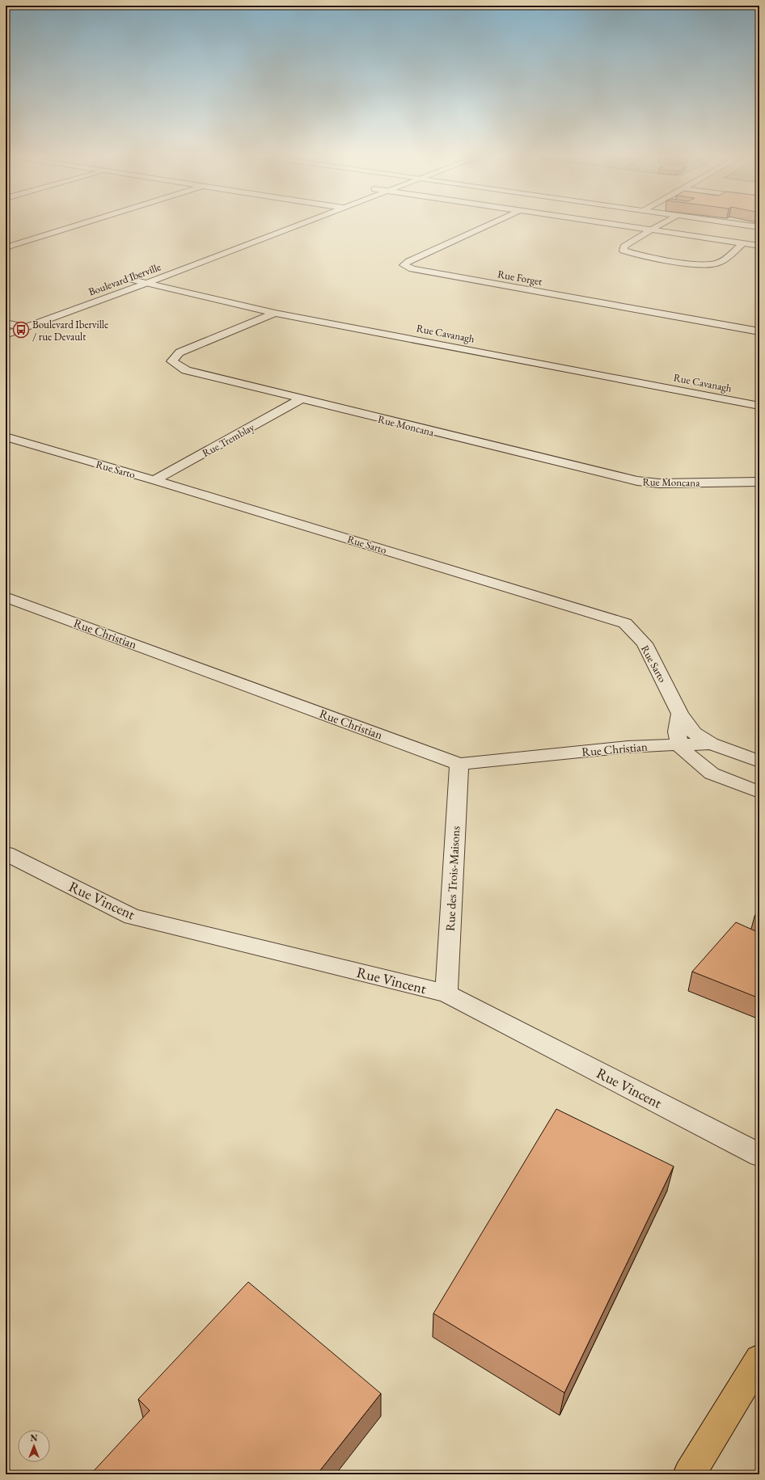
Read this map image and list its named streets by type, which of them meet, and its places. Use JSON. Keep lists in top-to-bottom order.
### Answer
{
  "streets": {
    "street": [
      "Rue Forget",
      "Boulevard Iberville",
      "Rue Cavanagh",
      "Rue Moncana",
      "Rue Tremblay",
      "Rue Sarto",
      "Rue Christian",
      "Rue des Trois-Maisons",
      "Rue Vincent"
    ]
  },
  "crossings": [
    ["Boulevard Iberville", "Rue Cavanagh"],
    ["Rue Cavanagh", "Rue Moncana"],
    ["Rue Moncana", "Rue Tremblay"],
    ["Rue Tremblay", "Rue Sarto"],
    ["Rue Sarto", "Rue Christian"],
    ["Rue Christian", "Rue des Trois-Maisons"],
    ["Rue des Trois-Maisons", "Rue Vincent"]
  ],
  "places": {
    "bus stop": ["Boulevard Iberville / rue Devault"]
  },
  "north": "top"
}
